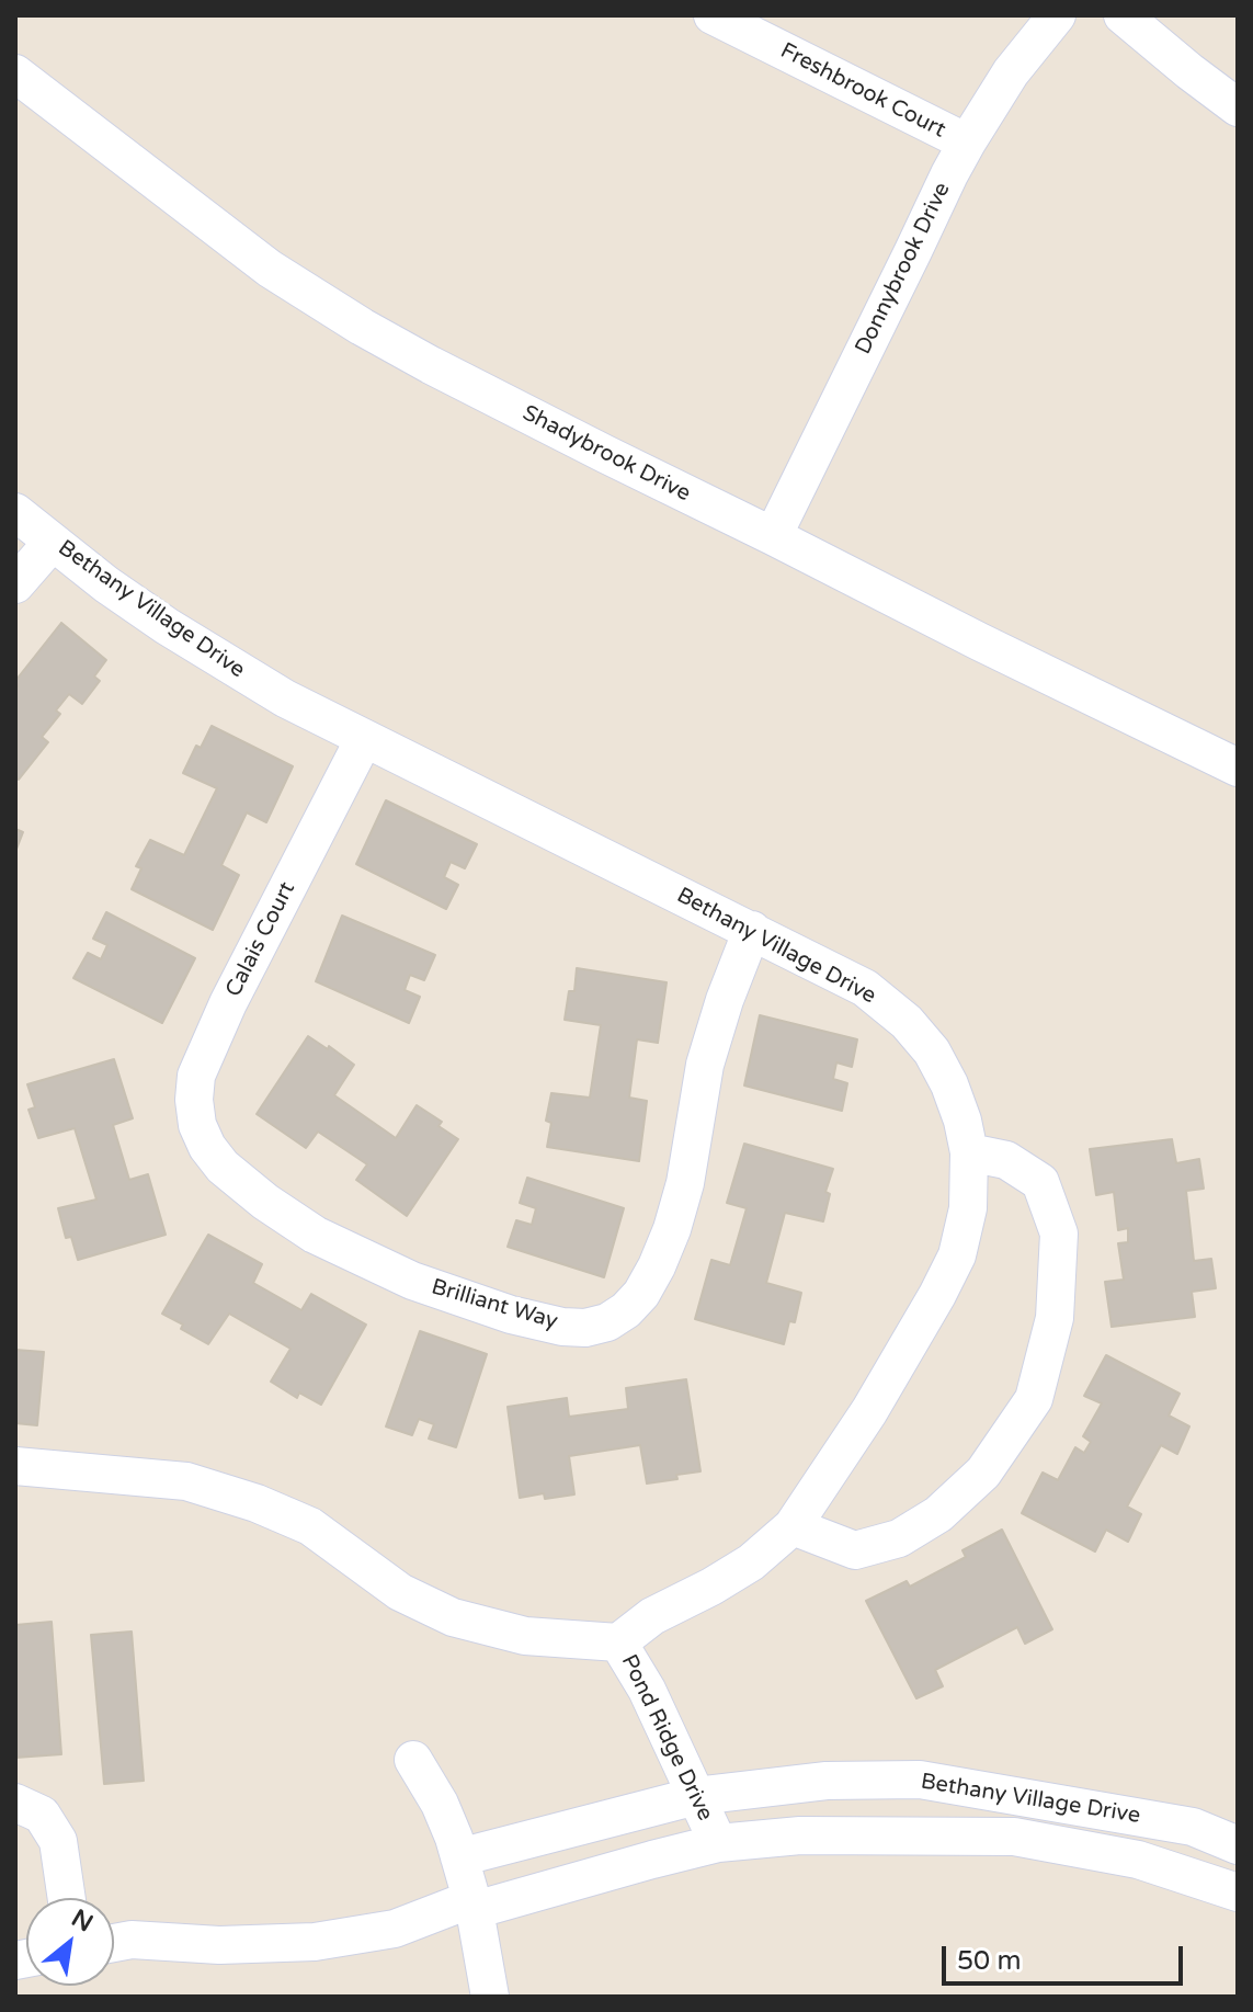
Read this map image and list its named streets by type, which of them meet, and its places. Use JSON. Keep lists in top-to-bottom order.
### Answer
{
  "streets": {
    "street": [
      "Freshbrook Court",
      "Donnybrook Drive",
      "Shadybrook Drive",
      "Bethany Village Drive",
      "Calais Court",
      "Brilliant Way",
      "Pond Ridge Drive"
    ]
  },
  "crossings": [
    ["Freshbrook Court", "Donnybrook Drive"],
    ["Donnybrook Drive", "Shadybrook Drive"],
    ["Bethany Village Drive", "Calais Court"],
    ["Bethany Village Drive", "Brilliant Way"],
    ["Bethany Village Drive", "Pond Ridge Drive"],
    ["Calais Court", "Brilliant Way"]
  ],
  "scale_bar": "50 m",
  "north": "top right"
}
